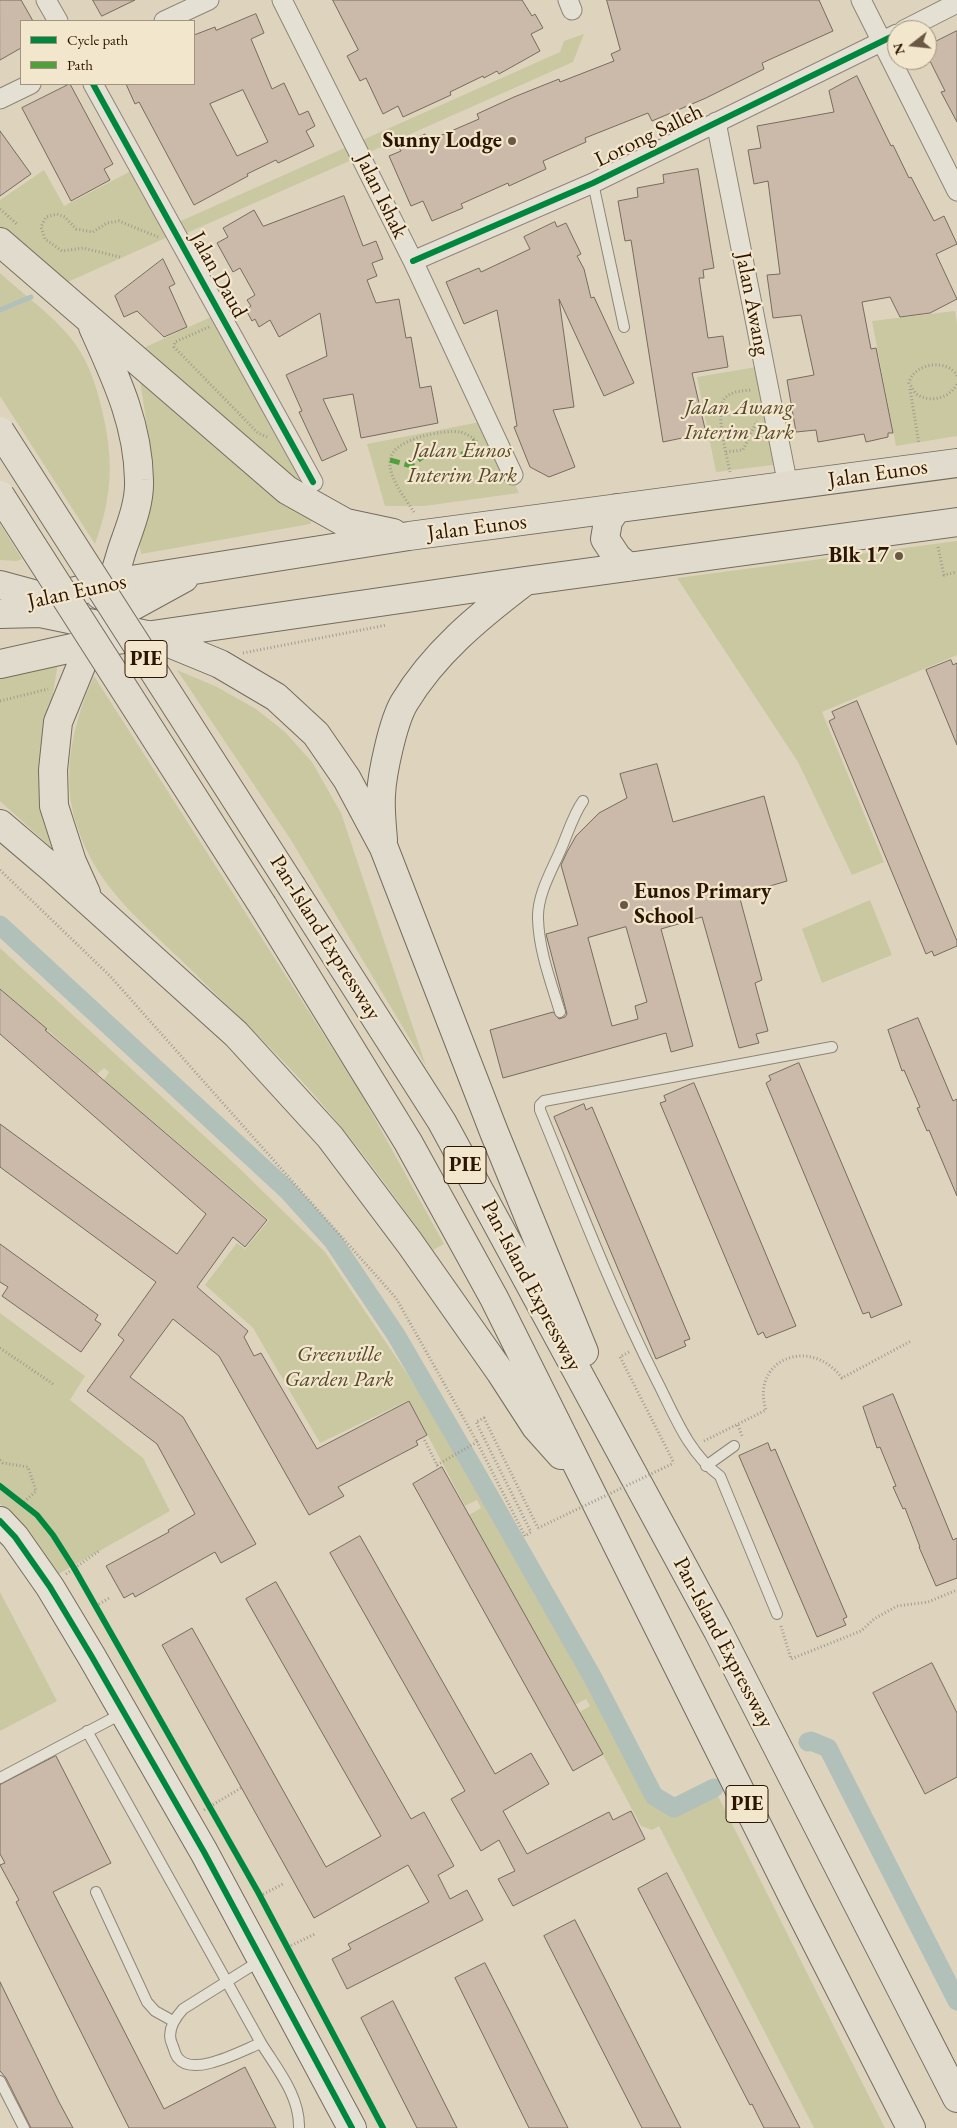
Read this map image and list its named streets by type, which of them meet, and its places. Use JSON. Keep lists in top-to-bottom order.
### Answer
{
  "streets": {
    "highway": ["Jalan Eunos", "PIE", "Pan-Island Expressway"],
    "street": [
      "Lorong Salleh",
      "Jalan Ishak",
      "Jalan Daud",
      "Jalan Awang"
    ]
  },
  "crossings": [
    ["Lorong Salleh", "Jalan Ishak"],
    ["Lorong Salleh", "Jalan Awang"],
    ["Jalan Awang", "Jalan Eunos"]
  ],
  "parks": ["Jalan Awang Interim Park", "Jalan Eunos Interim Park", "Greenville Garden Park"],
  "places": ["Sunny Lodge", "Blk 17", "Eunos Primary School"],
  "legend": ["Cycle path", "Path"],
  "north": "left"
}
